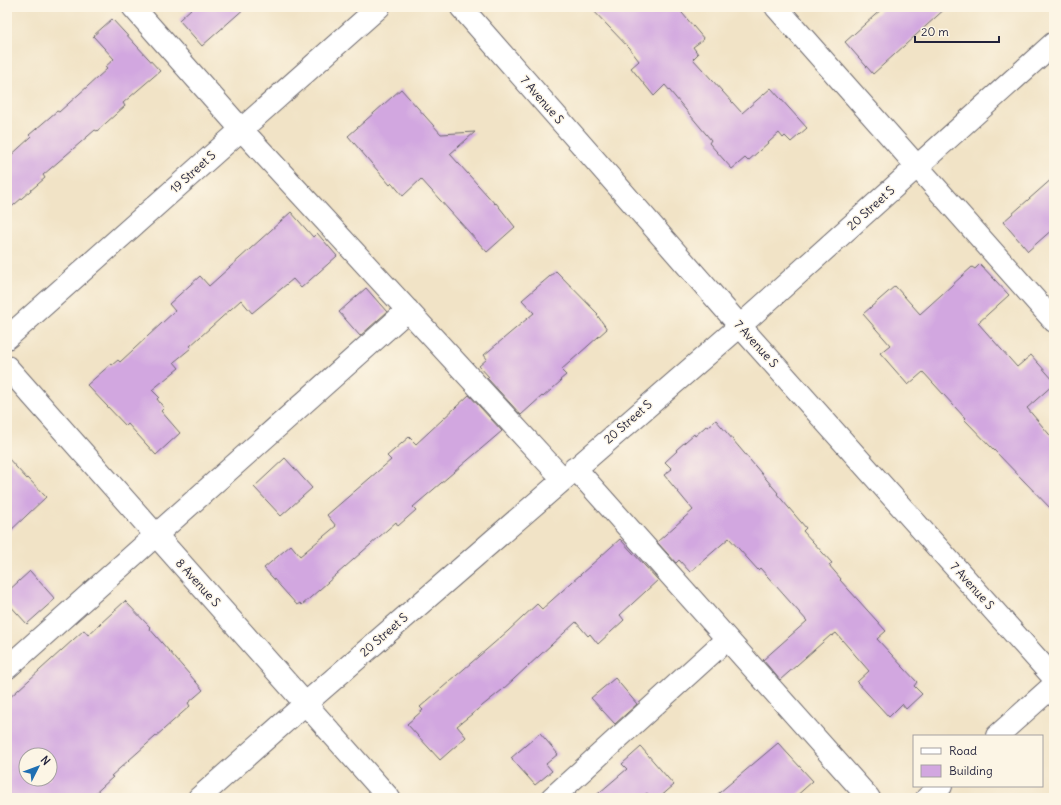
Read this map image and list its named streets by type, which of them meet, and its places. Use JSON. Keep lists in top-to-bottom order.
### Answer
{
  "streets": {
    "street": [
      "7 Avenue S",
      "19 Street S",
      "20 Street S",
      "8 Avenue S"
    ]
  },
  "crossings": [
    ["7 Avenue S", "20 Street S"],
    ["20 Street S", "8 Avenue S"]
  ],
  "legend": ["Road", "Building"],
  "scale_bar": "20 m",
  "north": "top right"
}
